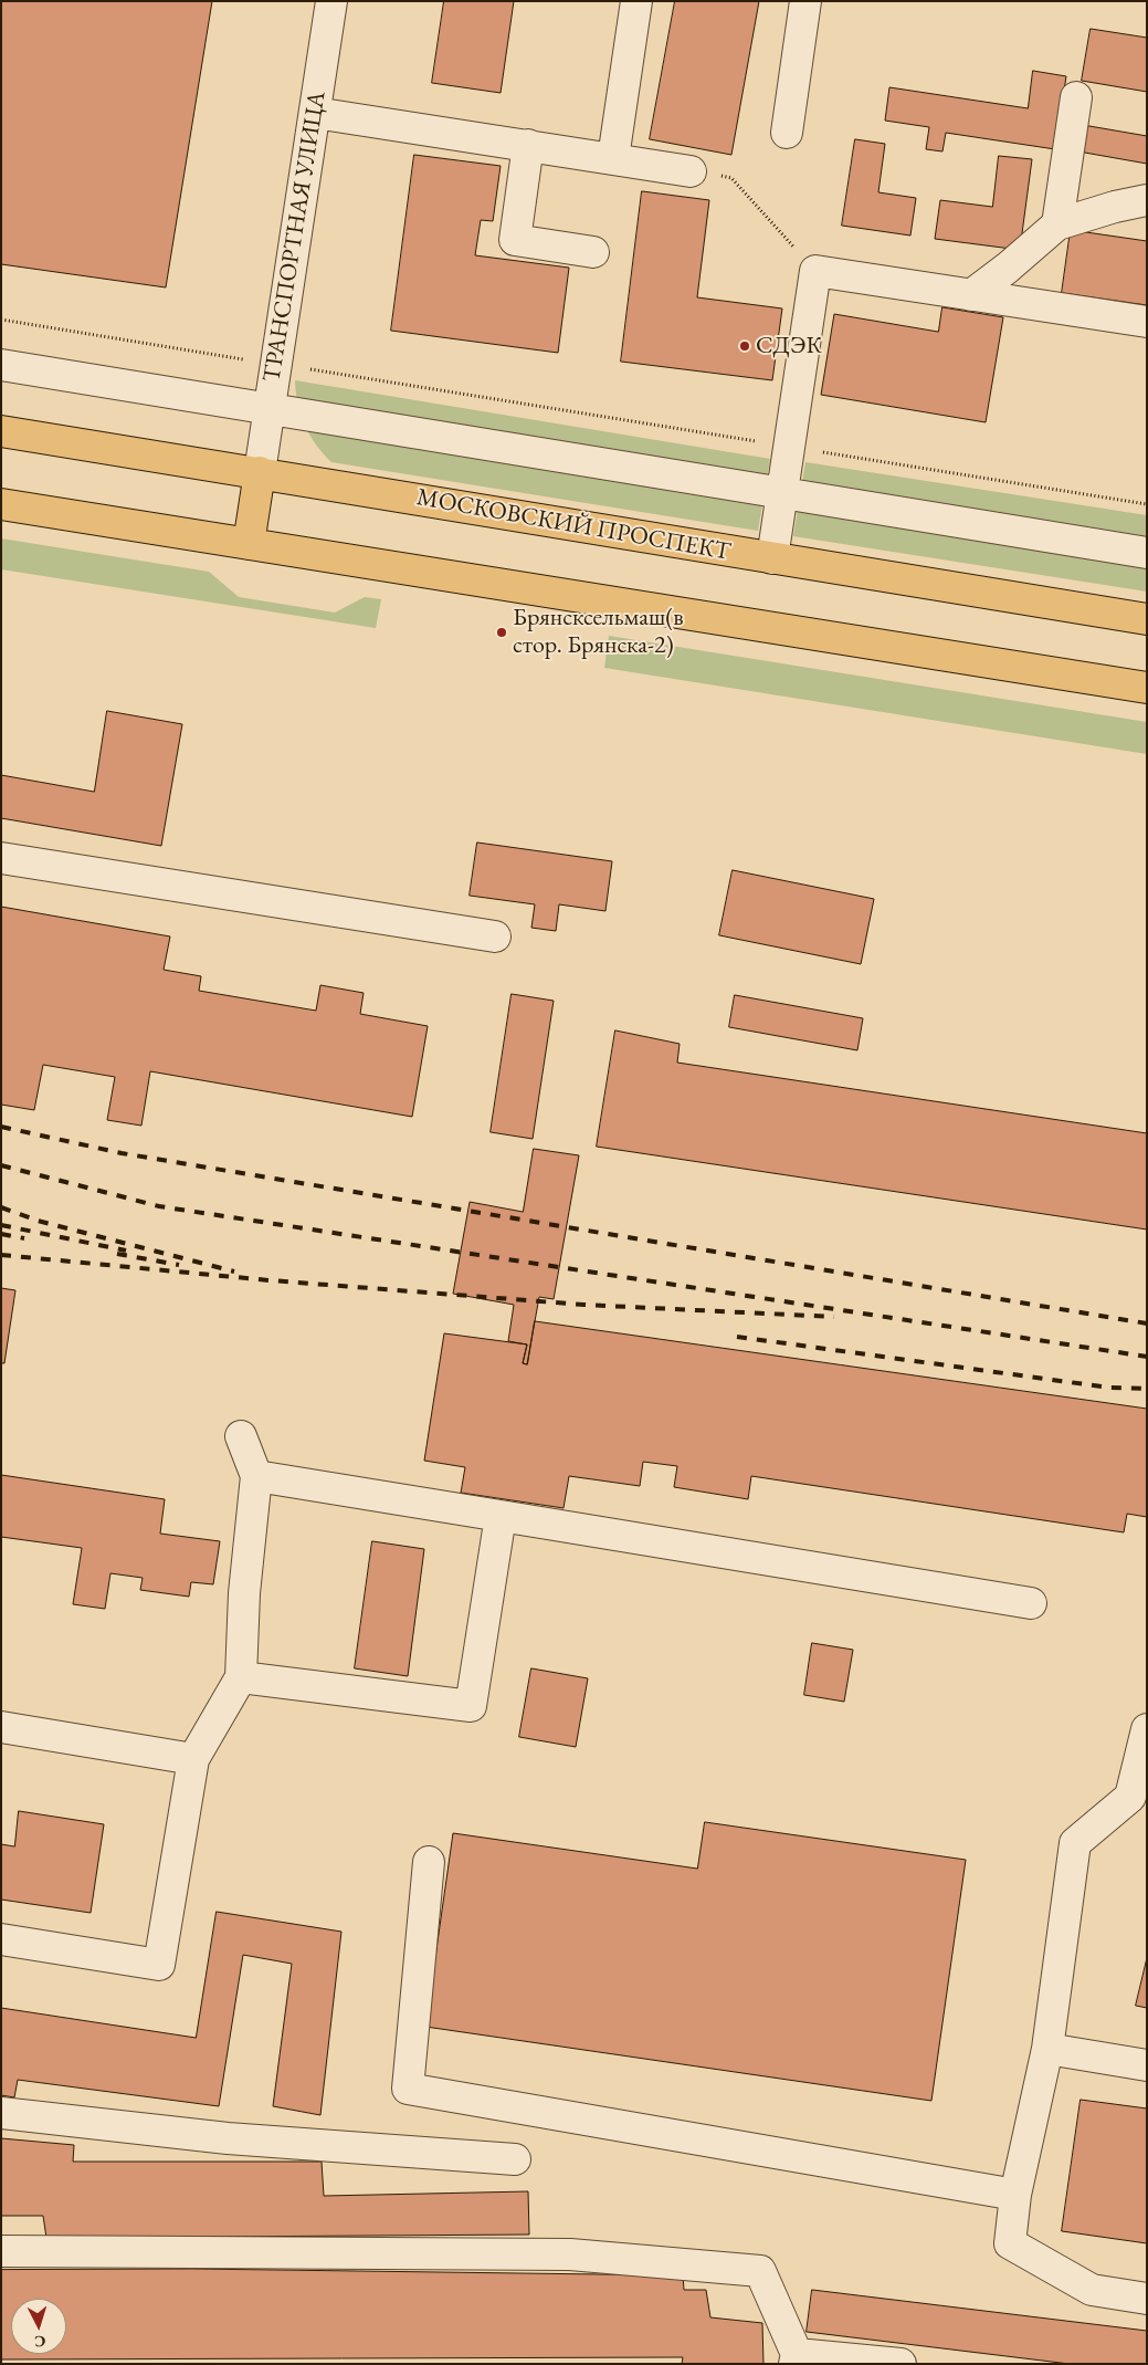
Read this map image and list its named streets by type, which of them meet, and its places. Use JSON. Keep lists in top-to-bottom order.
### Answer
{
  "streets": {
    "main road": ["МОСКОВСКИЙ ПРОСПЕКТ"],
    "street": ["ТРАНСПОРТНАЯ УЛИЦА"]
  },
  "crossings": [
    ["ТРАНСПОРТНАЯ УЛИЦА", "МОСКОВСКИЙ ПРОСПЕКТ"]
  ],
  "places": ["СДЭК", "Брянсксельмаш(в стор. Брянска-2)"],
  "north": "bottom"
}
